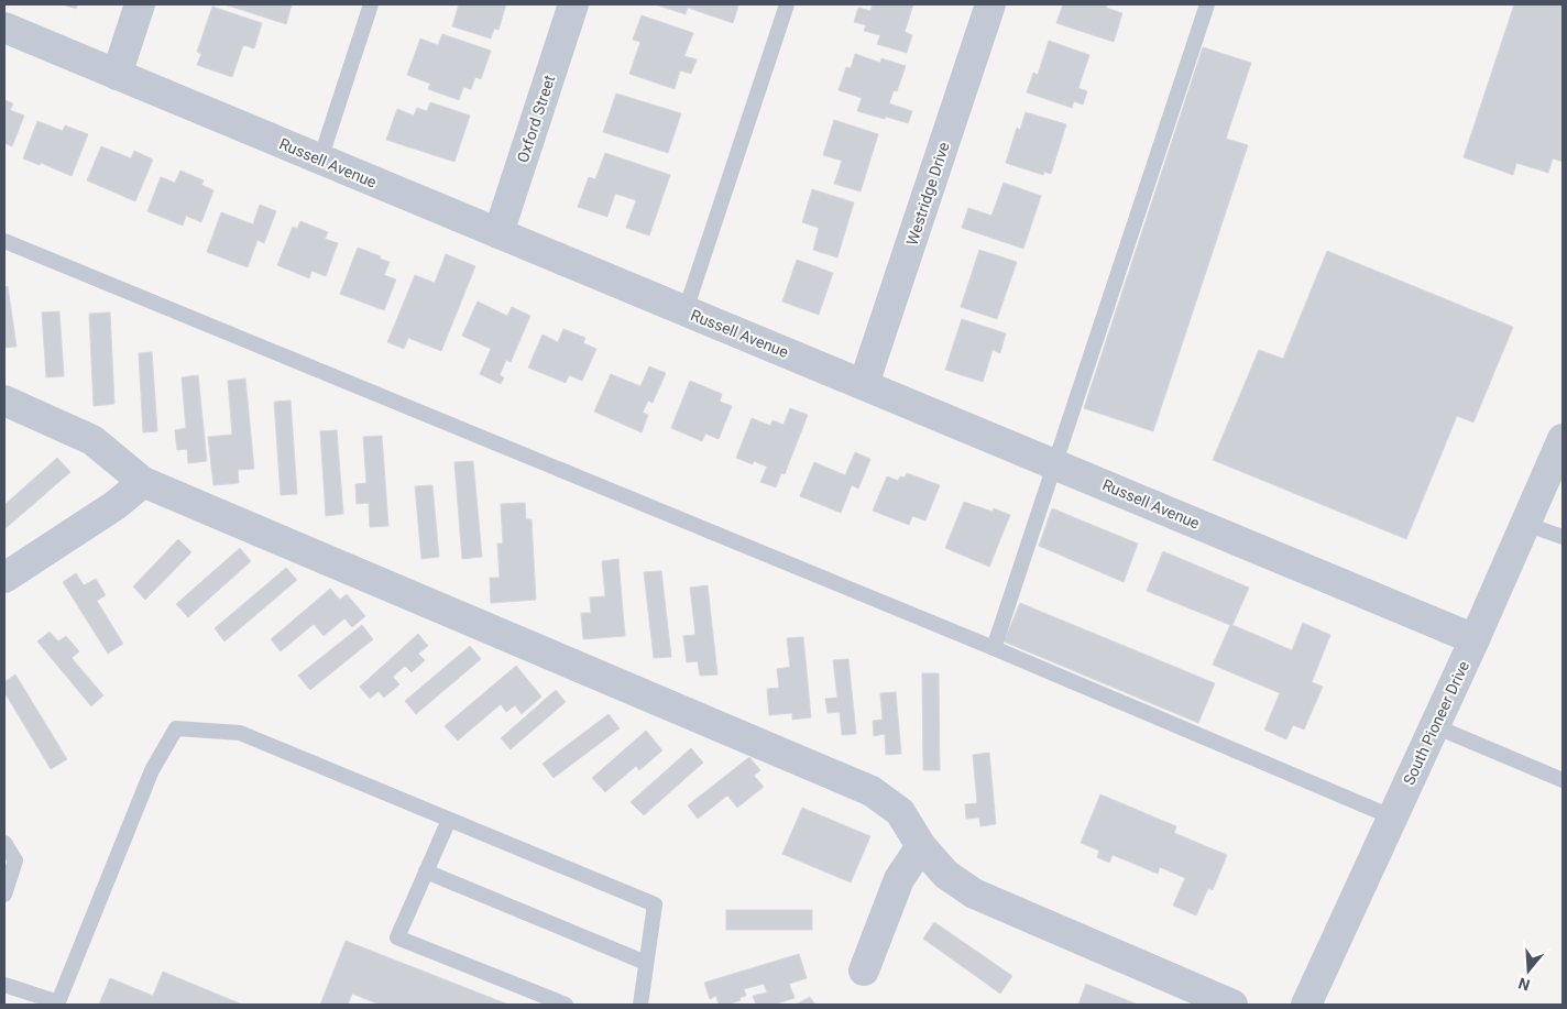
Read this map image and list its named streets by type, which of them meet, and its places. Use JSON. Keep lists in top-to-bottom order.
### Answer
{
  "streets": {
    "street": [
      "Oxford Street",
      "Russell Avenue",
      "Westridge Drive",
      "South Pioneer Drive"
    ]
  },
  "crossings": [
    ["Oxford Street", "Russell Avenue"],
    ["Russell Avenue", "Westridge Drive"],
    ["Russell Avenue", "South Pioneer Drive"]
  ],
  "north": "bottom"
}
